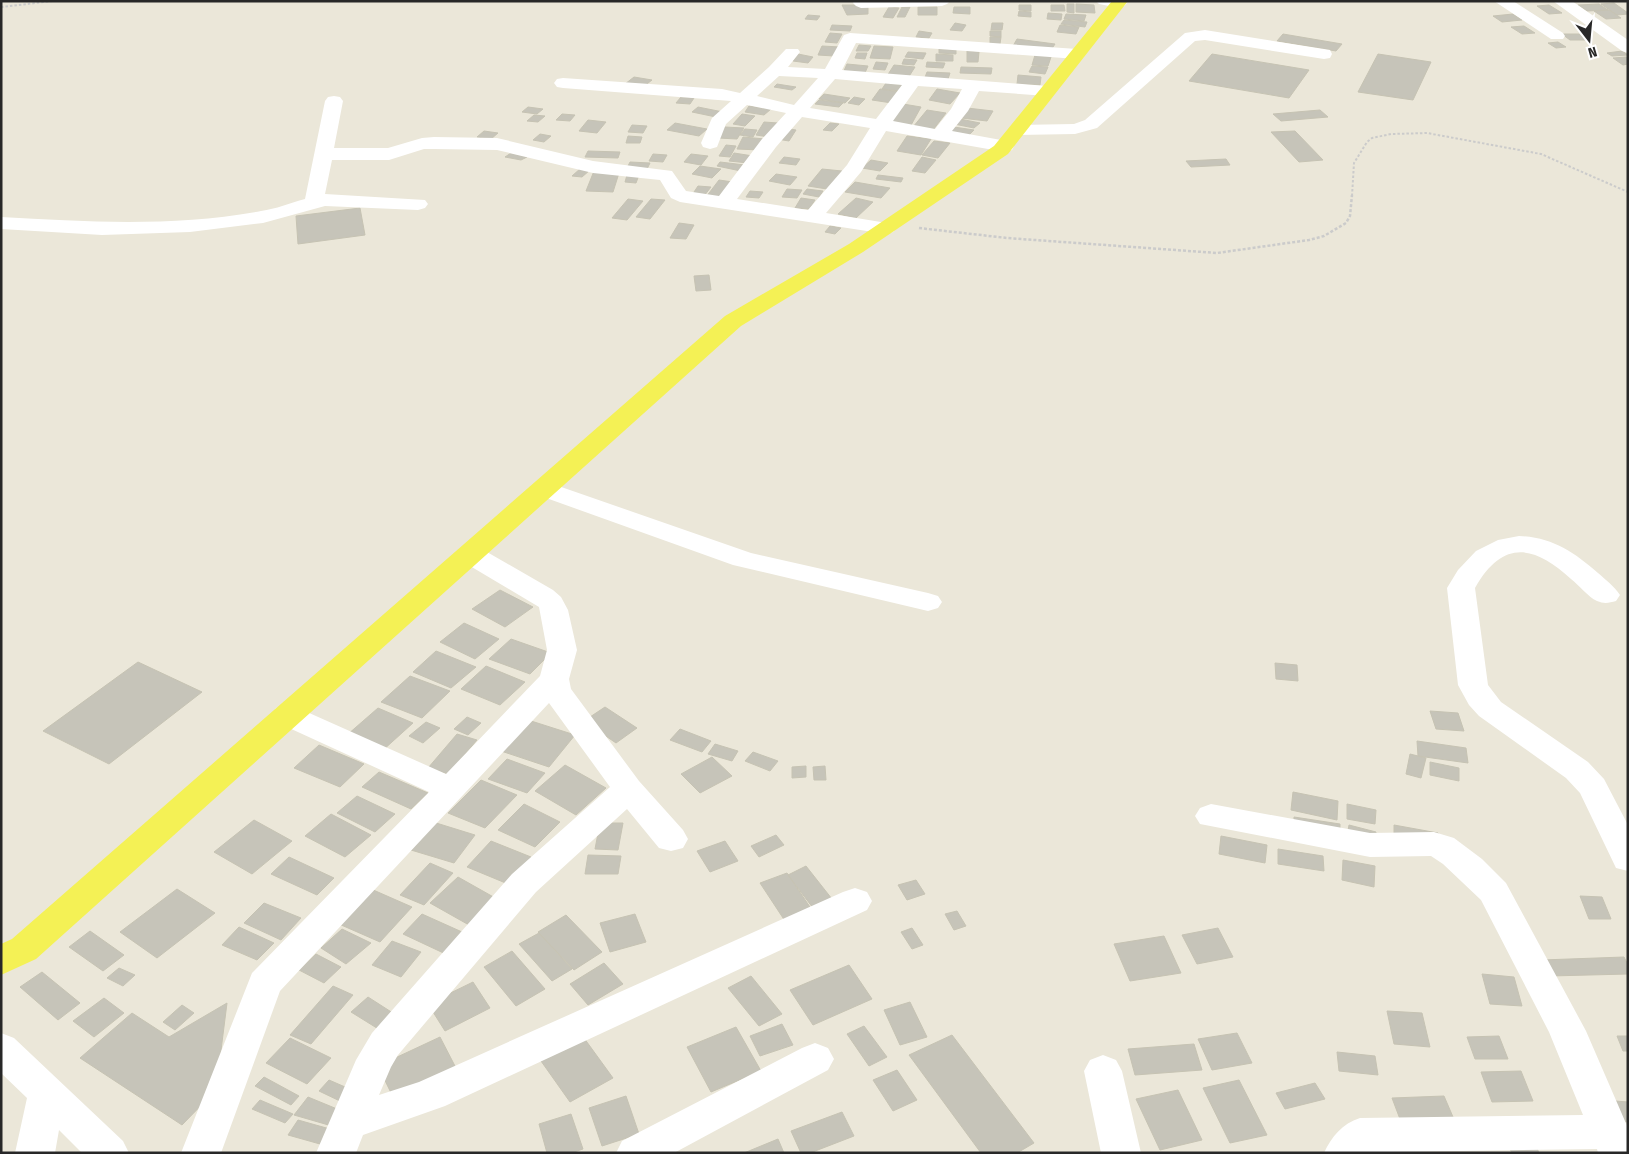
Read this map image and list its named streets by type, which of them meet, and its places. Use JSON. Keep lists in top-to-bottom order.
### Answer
{
  "north": "bottom"
}
